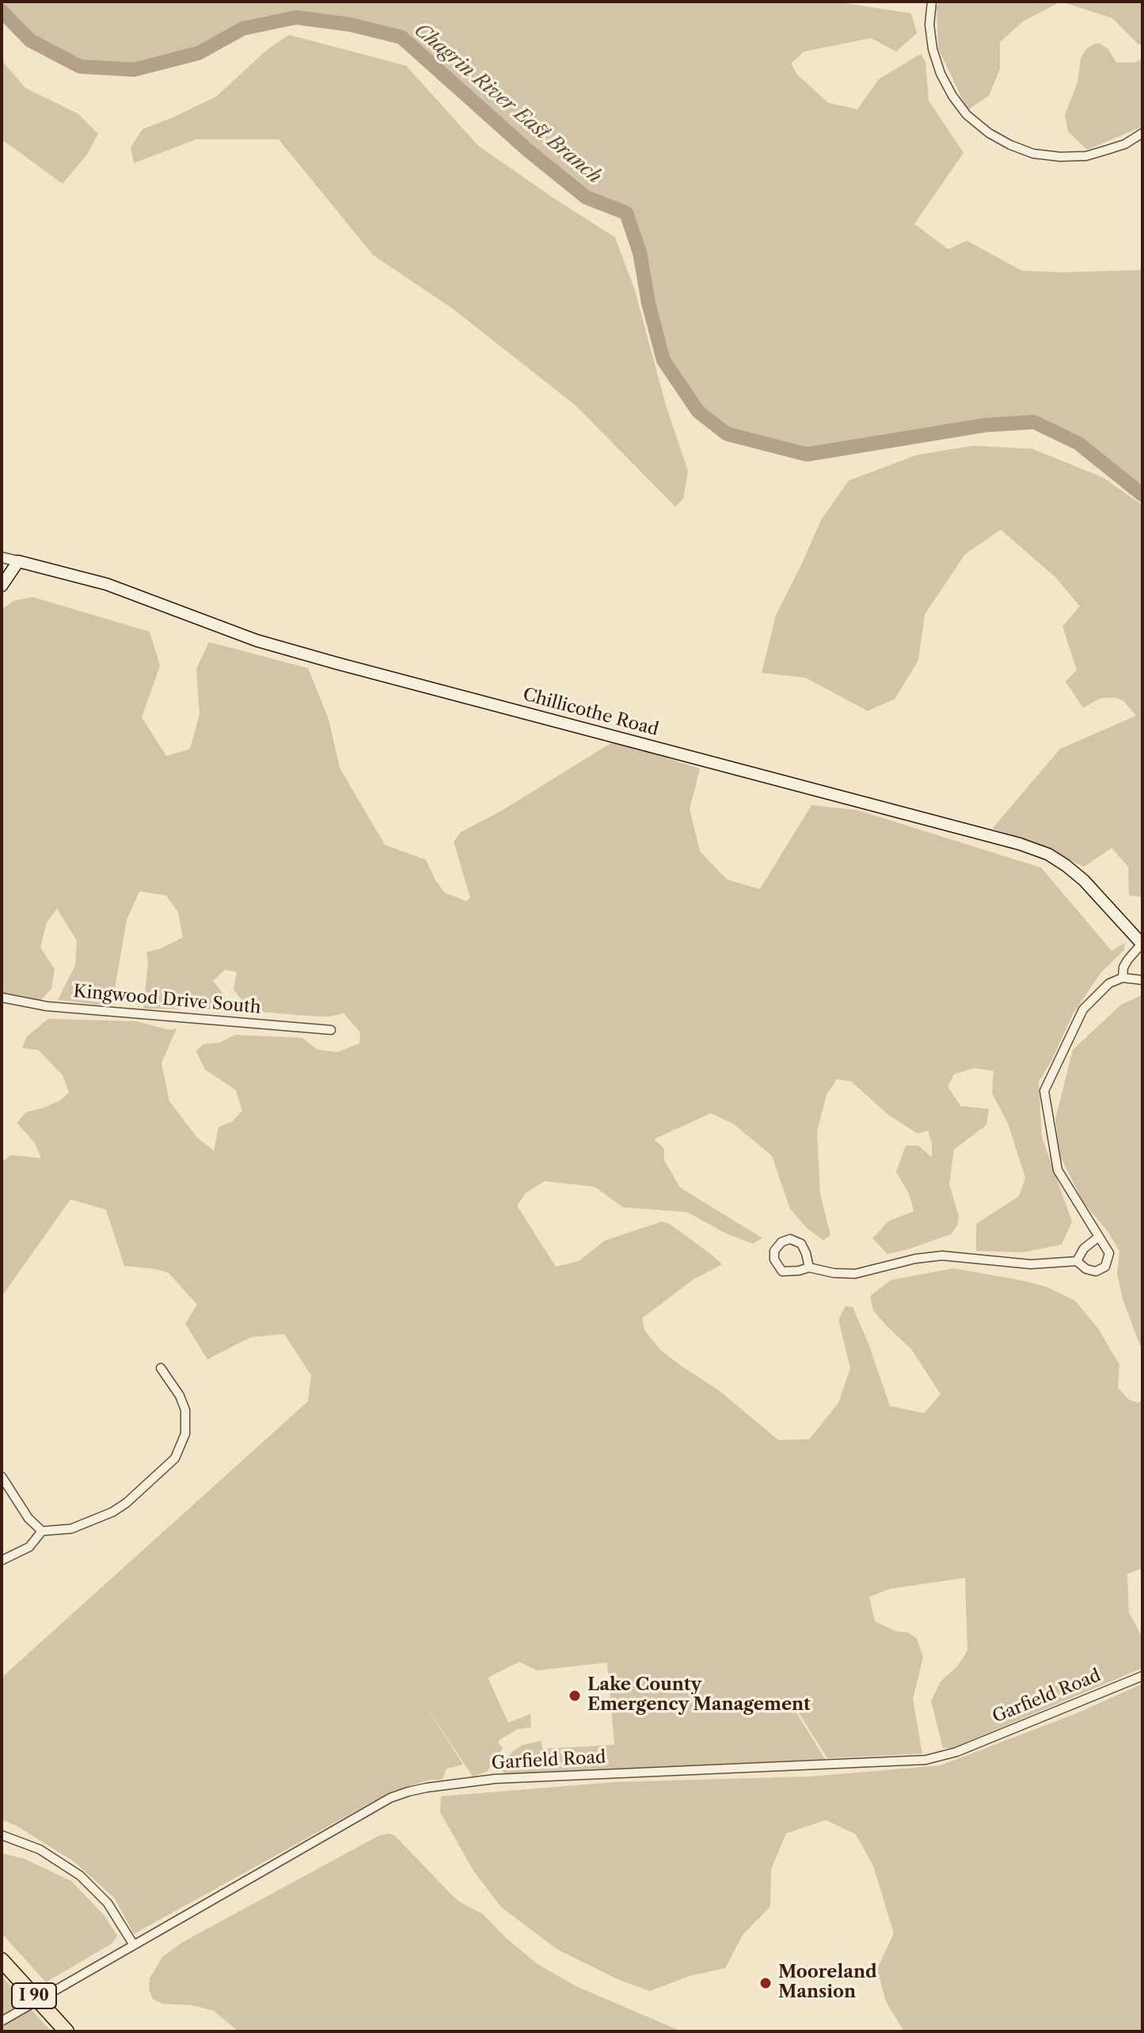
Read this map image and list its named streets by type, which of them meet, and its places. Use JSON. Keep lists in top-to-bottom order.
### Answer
{
  "streets": {
    "highway": ["I 90"],
    "main road": ["Chillicothe Road"],
    "street": ["Kingwood Drive South", "Garfield Road"]
  },
  "water": ["Chagrin River East Branch"],
  "places": ["Lake County Emergency Management", "Mooreland Mansion"]
}
